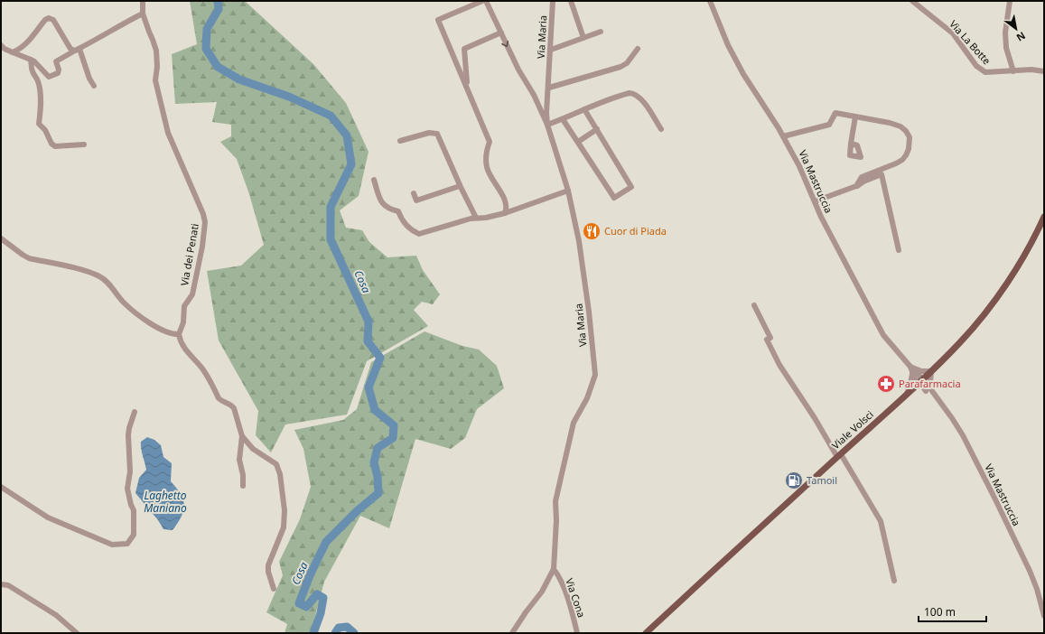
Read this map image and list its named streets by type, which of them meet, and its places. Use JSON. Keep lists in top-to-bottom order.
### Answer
{
  "streets": {
    "main road": ["Viale Volsci"],
    "street": [
      "Via Maria",
      "Via La Botte",
      "Via Mastruccia",
      "Via dei Penati",
      "Via Cona"
    ]
  },
  "crossings": [
    ["Via Maria", "Via Cona"],
    ["Via Mastruccia", "Viale Volsci"]
  ],
  "water": ["Cosa", "Laghetto Maniano"],
  "places": {
    "restaurant": ["Cuor di Piada"],
    "pharmacy": ["Parafarmacia"],
    "fuel station": ["Tamoil"]
  },
  "scale_bar": "100 m",
  "north": "bottom right"
}
